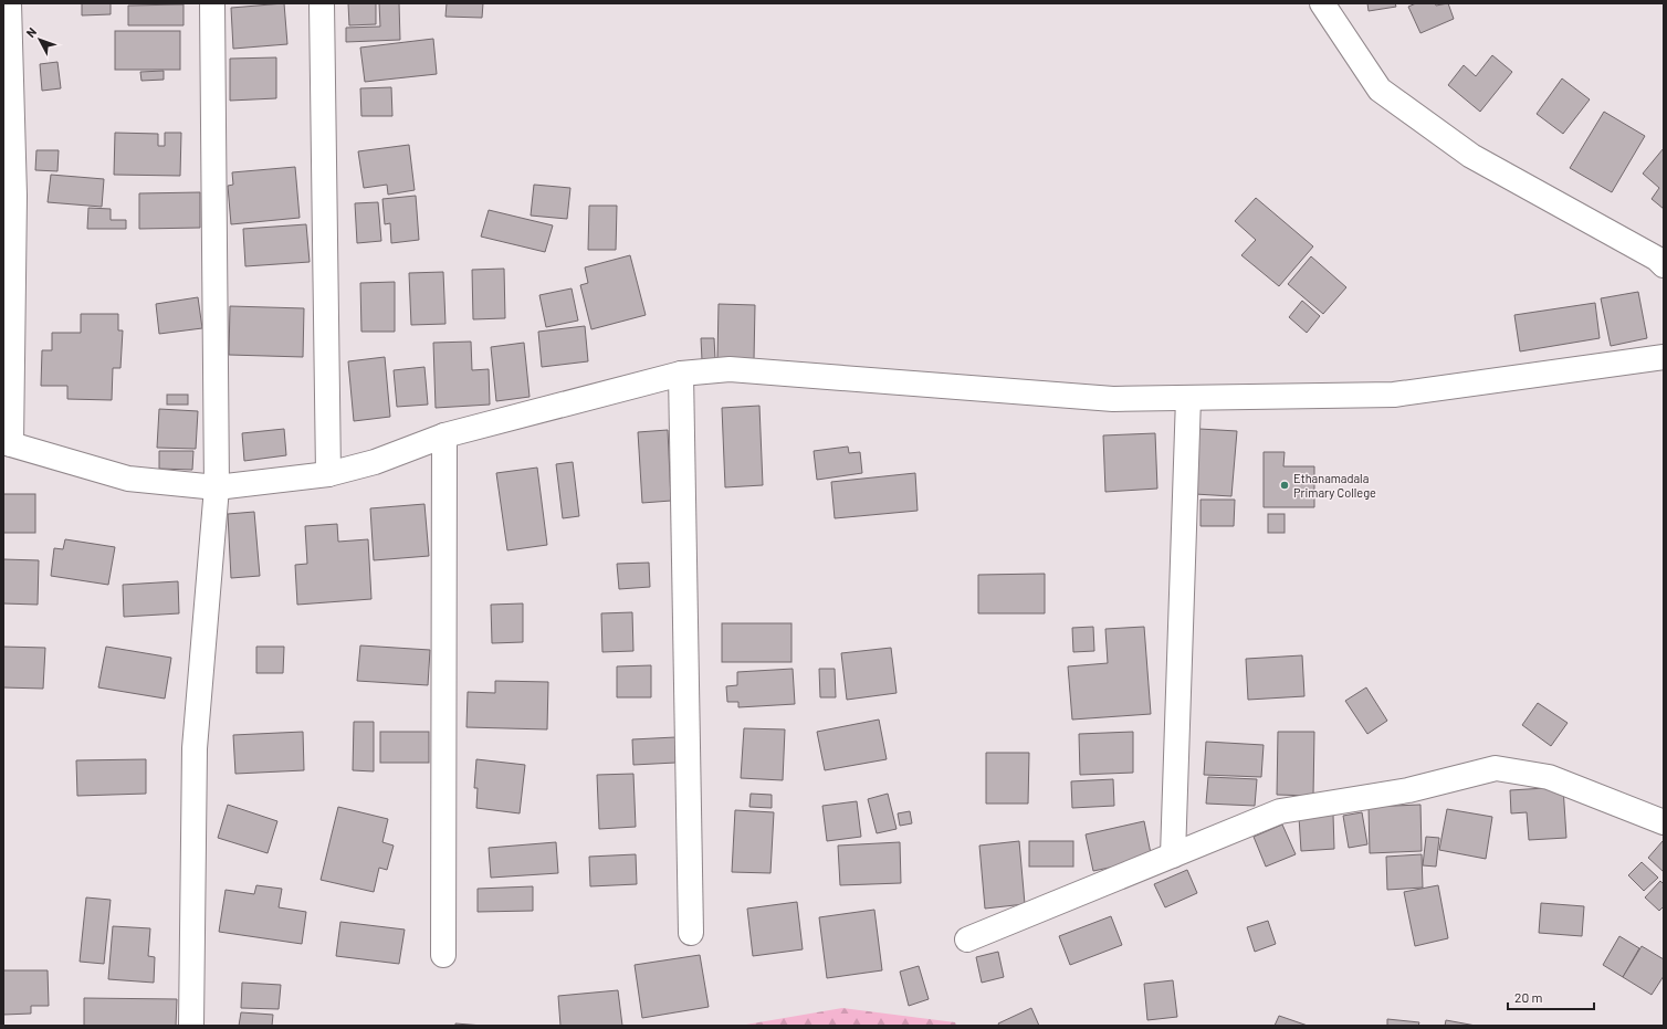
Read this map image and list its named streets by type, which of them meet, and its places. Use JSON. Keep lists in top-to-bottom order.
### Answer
{
  "places": ["Ethanamadala Primary College"],
  "scale_bar": "20 m",
  "north": "top left"
}
